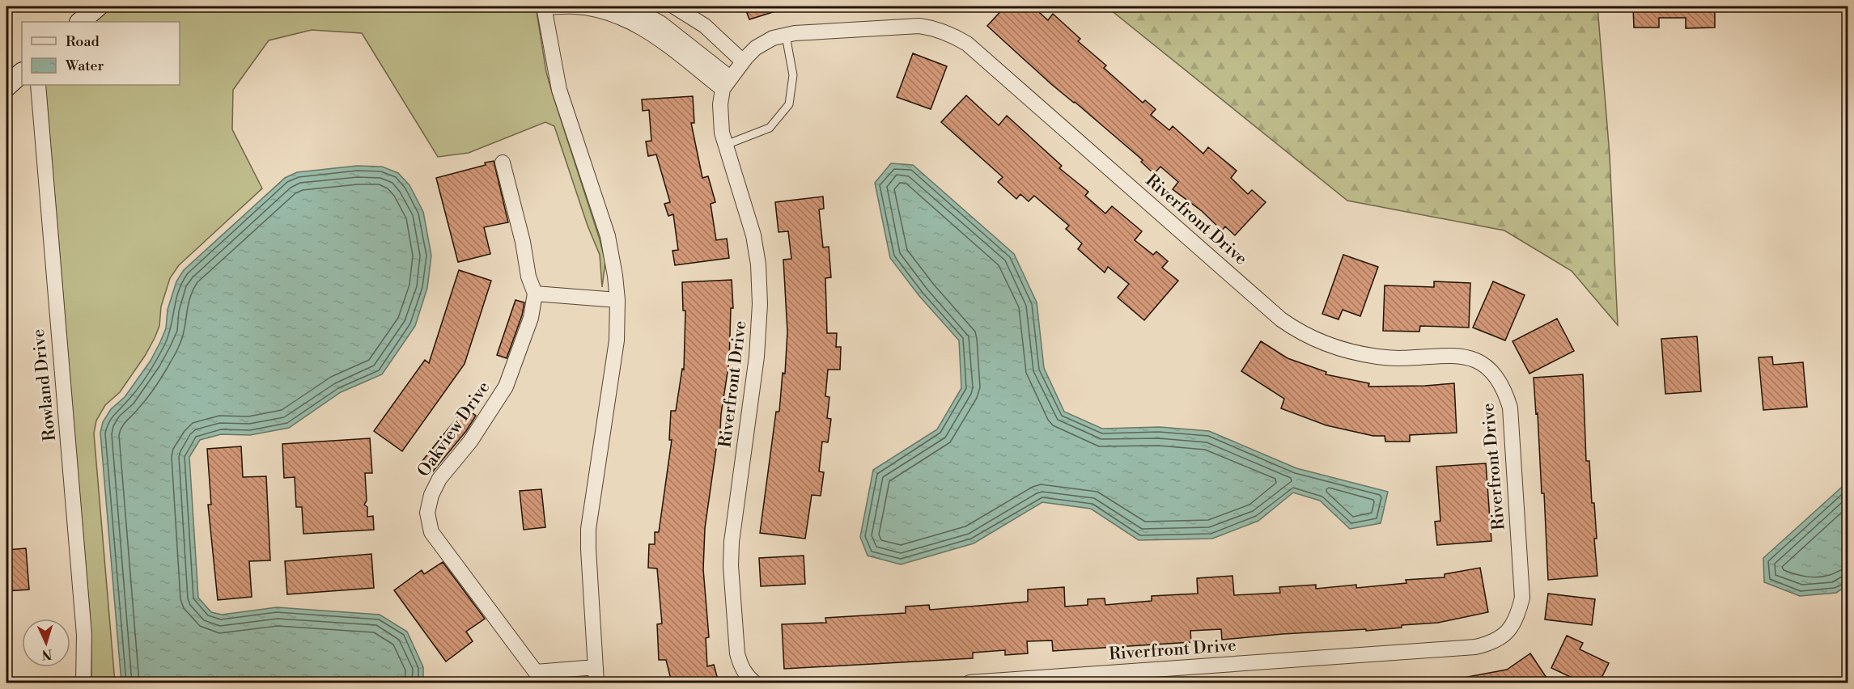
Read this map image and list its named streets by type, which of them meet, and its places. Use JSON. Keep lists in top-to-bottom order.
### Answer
{
  "streets": {
    "street": ["Riverfront Drive", "Rowland Drive", "Oakview Drive"]
  },
  "legend": ["Road", "Water"],
  "north": "bottom"
}
